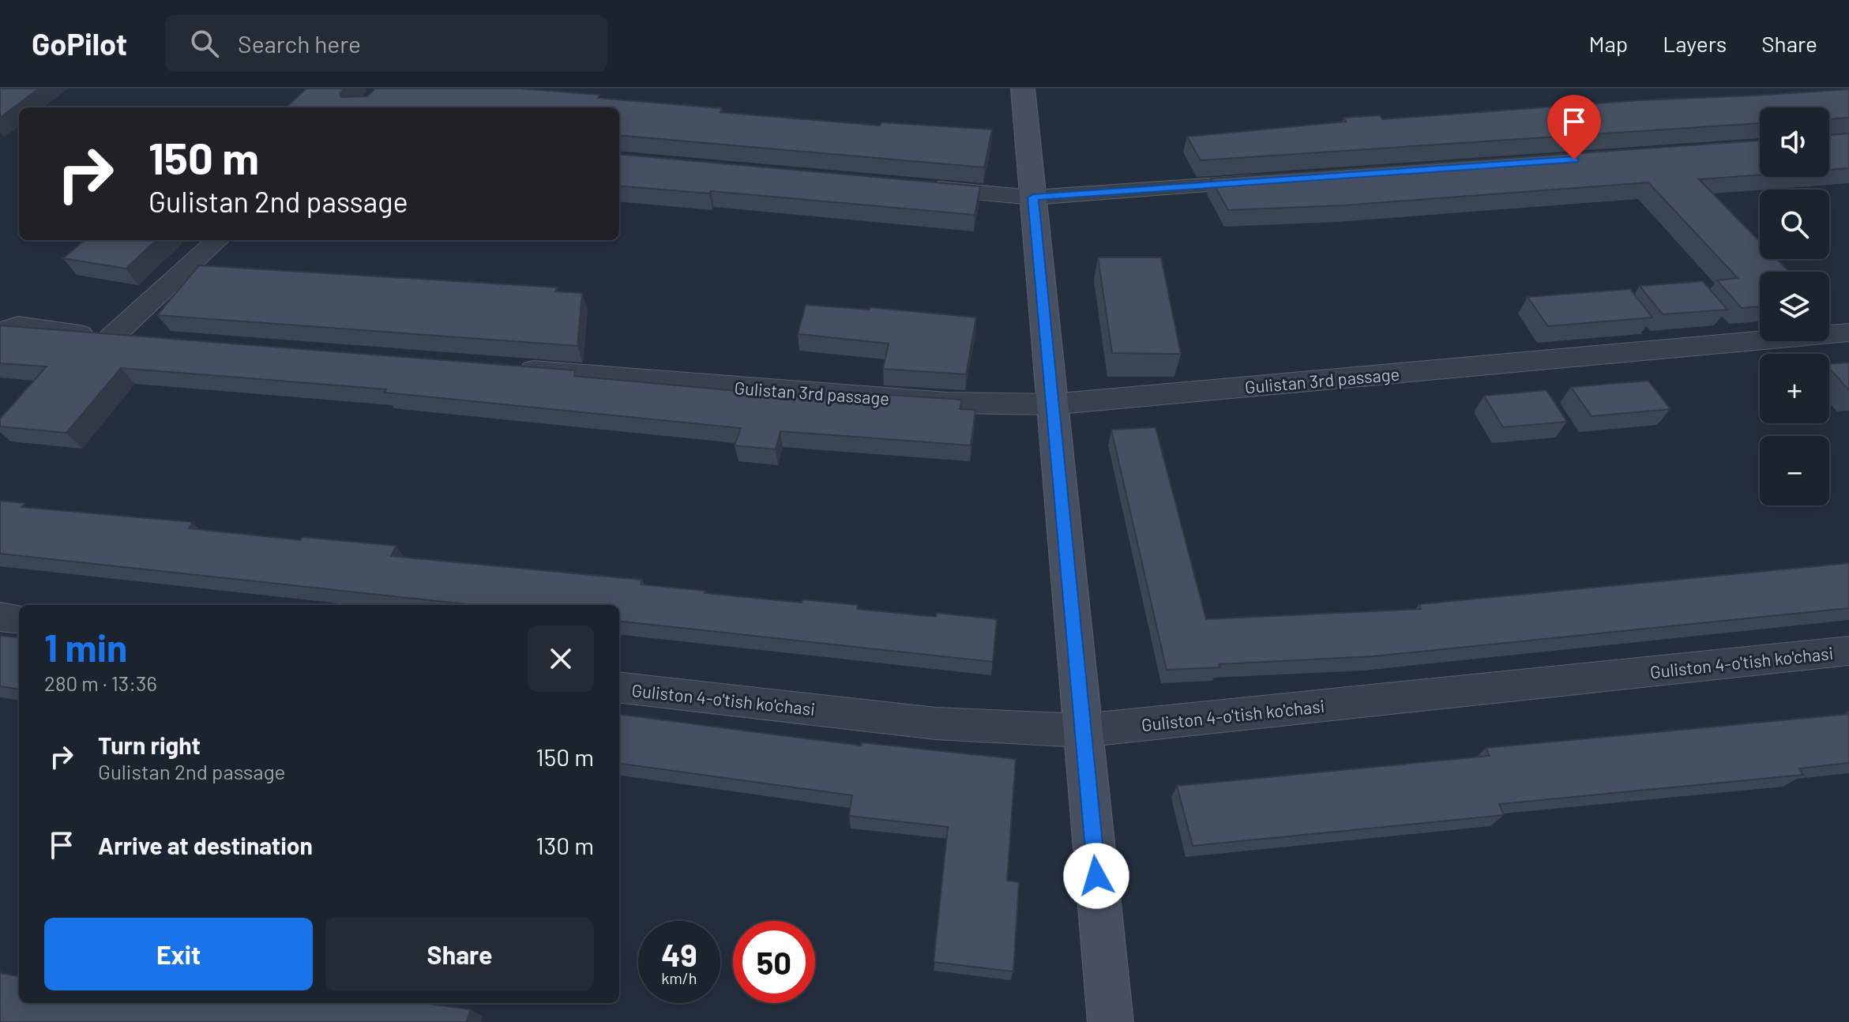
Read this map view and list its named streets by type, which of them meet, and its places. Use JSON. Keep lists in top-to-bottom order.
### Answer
{
  "streets": {
    "street": ["Gulistan 3rd passage", "Guliston 4-o'tish ko'chasi"]
  },
  "page": {
    "header": "GoPilot",
    "search": "Search here",
    "nav": ["Map", "Layers", "Share"],
    "map_buttons": ["+", "−"],
    "turn": ["150 m", "Gulistan 2nd passage"],
    "heading": ["1 min", "280 m · 13:36"],
    "list": [
      {
        "name": "Turn right",
        "note": "Gulistan 2nd passage",
        "value": "150 m"
      },
      {
        "name": "Arrive at destination",
        "value": "130 m"
      }
    ],
    "buttons": ["Exit", "Share"],
    "speed": "49 km/h",
    "limit": "50"
  }
}
